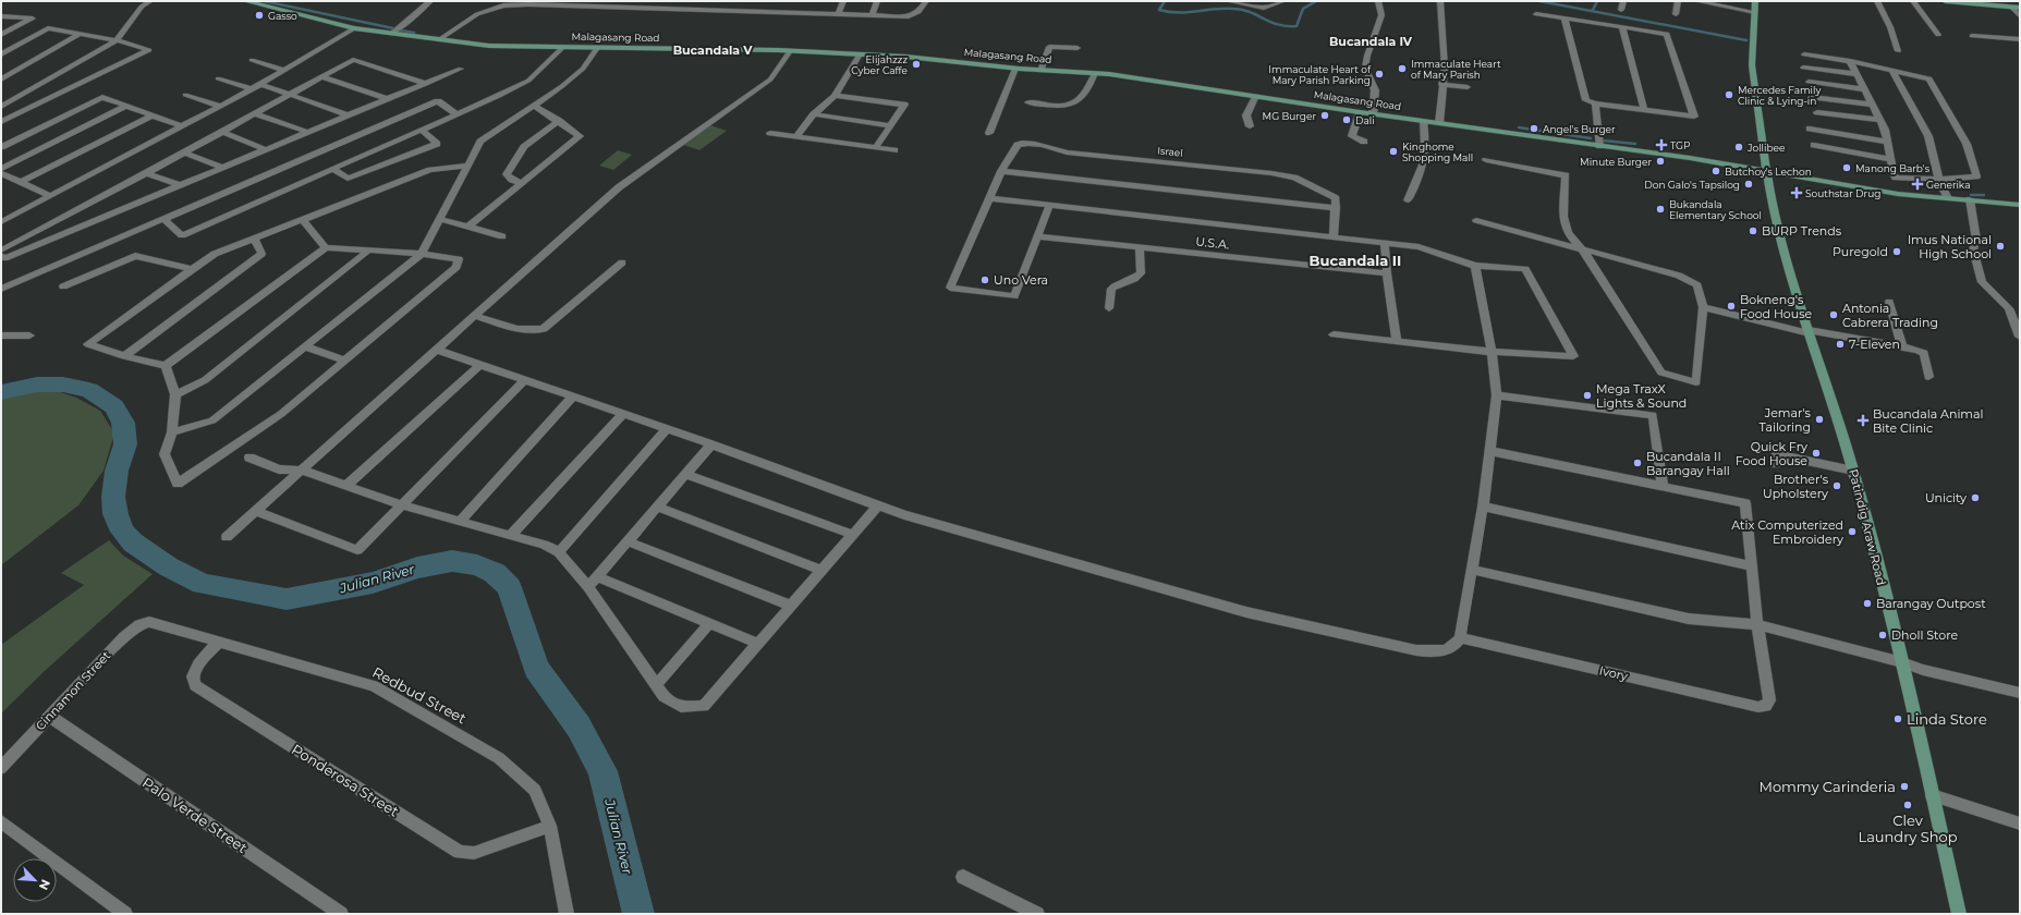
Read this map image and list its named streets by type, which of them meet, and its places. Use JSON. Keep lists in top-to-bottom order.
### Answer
{
  "streets": {
    "main road": ["Malagasang Road", "Patindig Araw Road"],
    "street": [
      "Israel",
      "U.S.A.",
      "Ivory",
      "Cinnamon Street",
      "Redbud Street",
      "Ponderosa Street",
      "Palo Verde Street"
    ]
  },
  "crossings": [
    ["Malagasang Road", "Patindig Araw Road"],
    ["Israel", "U.S.A."],
    ["Cinnamon Street", "Redbud Street"],
    ["Cinnamon Street", "Palo Verde Street"],
    ["Redbud Street", "Ponderosa Street"]
  ],
  "districts": ["Bucandala IV", "Bucandala V", "Bucandala II"],
  "water": ["Julian River"],
  "places": {
    "other": [
      "Gasso",
      "Elijahzzz Cyber Caffe",
      "Immaculate Heart of Mary Parish",
      "Immaculate Heart of Mary Parish Parking",
      "Mercedes Family Clinic & Lying-in",
      "MG Burger",
      "Dali",
      "Angel's Burger",
      "Jollibee",
      "Kinghome Shopping Mall",
      "Minute Burger",
      "Manong Barb's",
      "Butchoy's Lechon",
      "Don Galo's Tapsilog",
      "Bukandala Elementary School",
      "BURP Trends",
      "Imus National High School",
      "Puregold",
      "Uno Vera",
      "Bokneng's Food House",
      "Antonia Cabrera Trading",
      "7-Eleven",
      "Mega TraxX Lights & Sound",
      "Jemar's Tailoring",
      "Quick Fry Food House",
      "Bucandala II Barangay Hall",
      "Brother's Upholstery",
      "Unicity",
      "Atix Computerized Embroidery",
      "Barangay Outpost",
      "Dholl Store",
      "Linda Store",
      "Mommy Carinderia",
      "Clev Laundry Shop"
    ],
    "health": [
      "TGP",
      "Generika",
      "Southstar Drug",
      "Bucandala Animal Bite Clinic"
    ]
  },
  "north": "bottom right"
}
